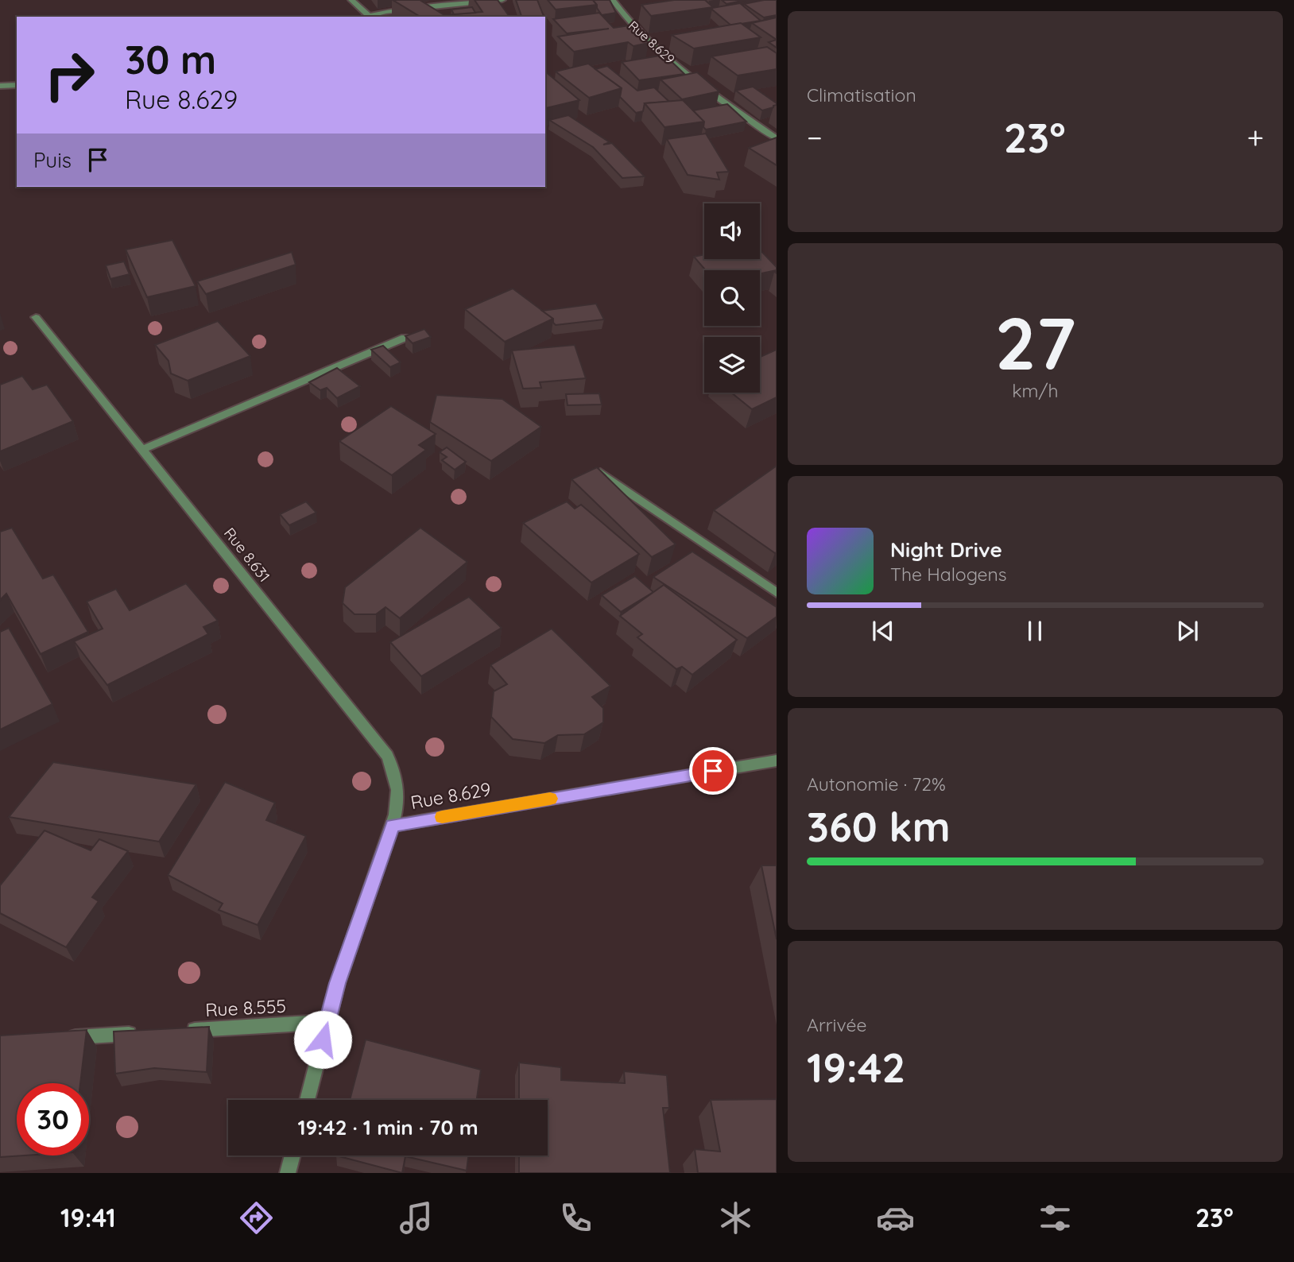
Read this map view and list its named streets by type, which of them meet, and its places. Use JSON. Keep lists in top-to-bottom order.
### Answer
{
  "streets": {
    "street": ["Rue 8.629", "Rue 8.631", "Rue 8.555"]
  },
  "crossings": [
    ["Rue 8.629", "Rue 8.631"]
  ],
  "page": {
    "tile": [
      "Climatisation",
      ["27", "km/h"],
      ["Autonomie · 72%", "360 km"],
      ["Arrivée", "19:42"]
    ],
    "turn": ["30 m", "Rue 8.629"],
    "heat": ["−", "23°", "+"],
    "then": "Puis",
    "song": ["Night Drive", "The Halogens"],
    "limit": "30",
    "trip": "19:42 · 1 min · 70 m",
    "tabs": ["19:41", "23°"]
  }
}
